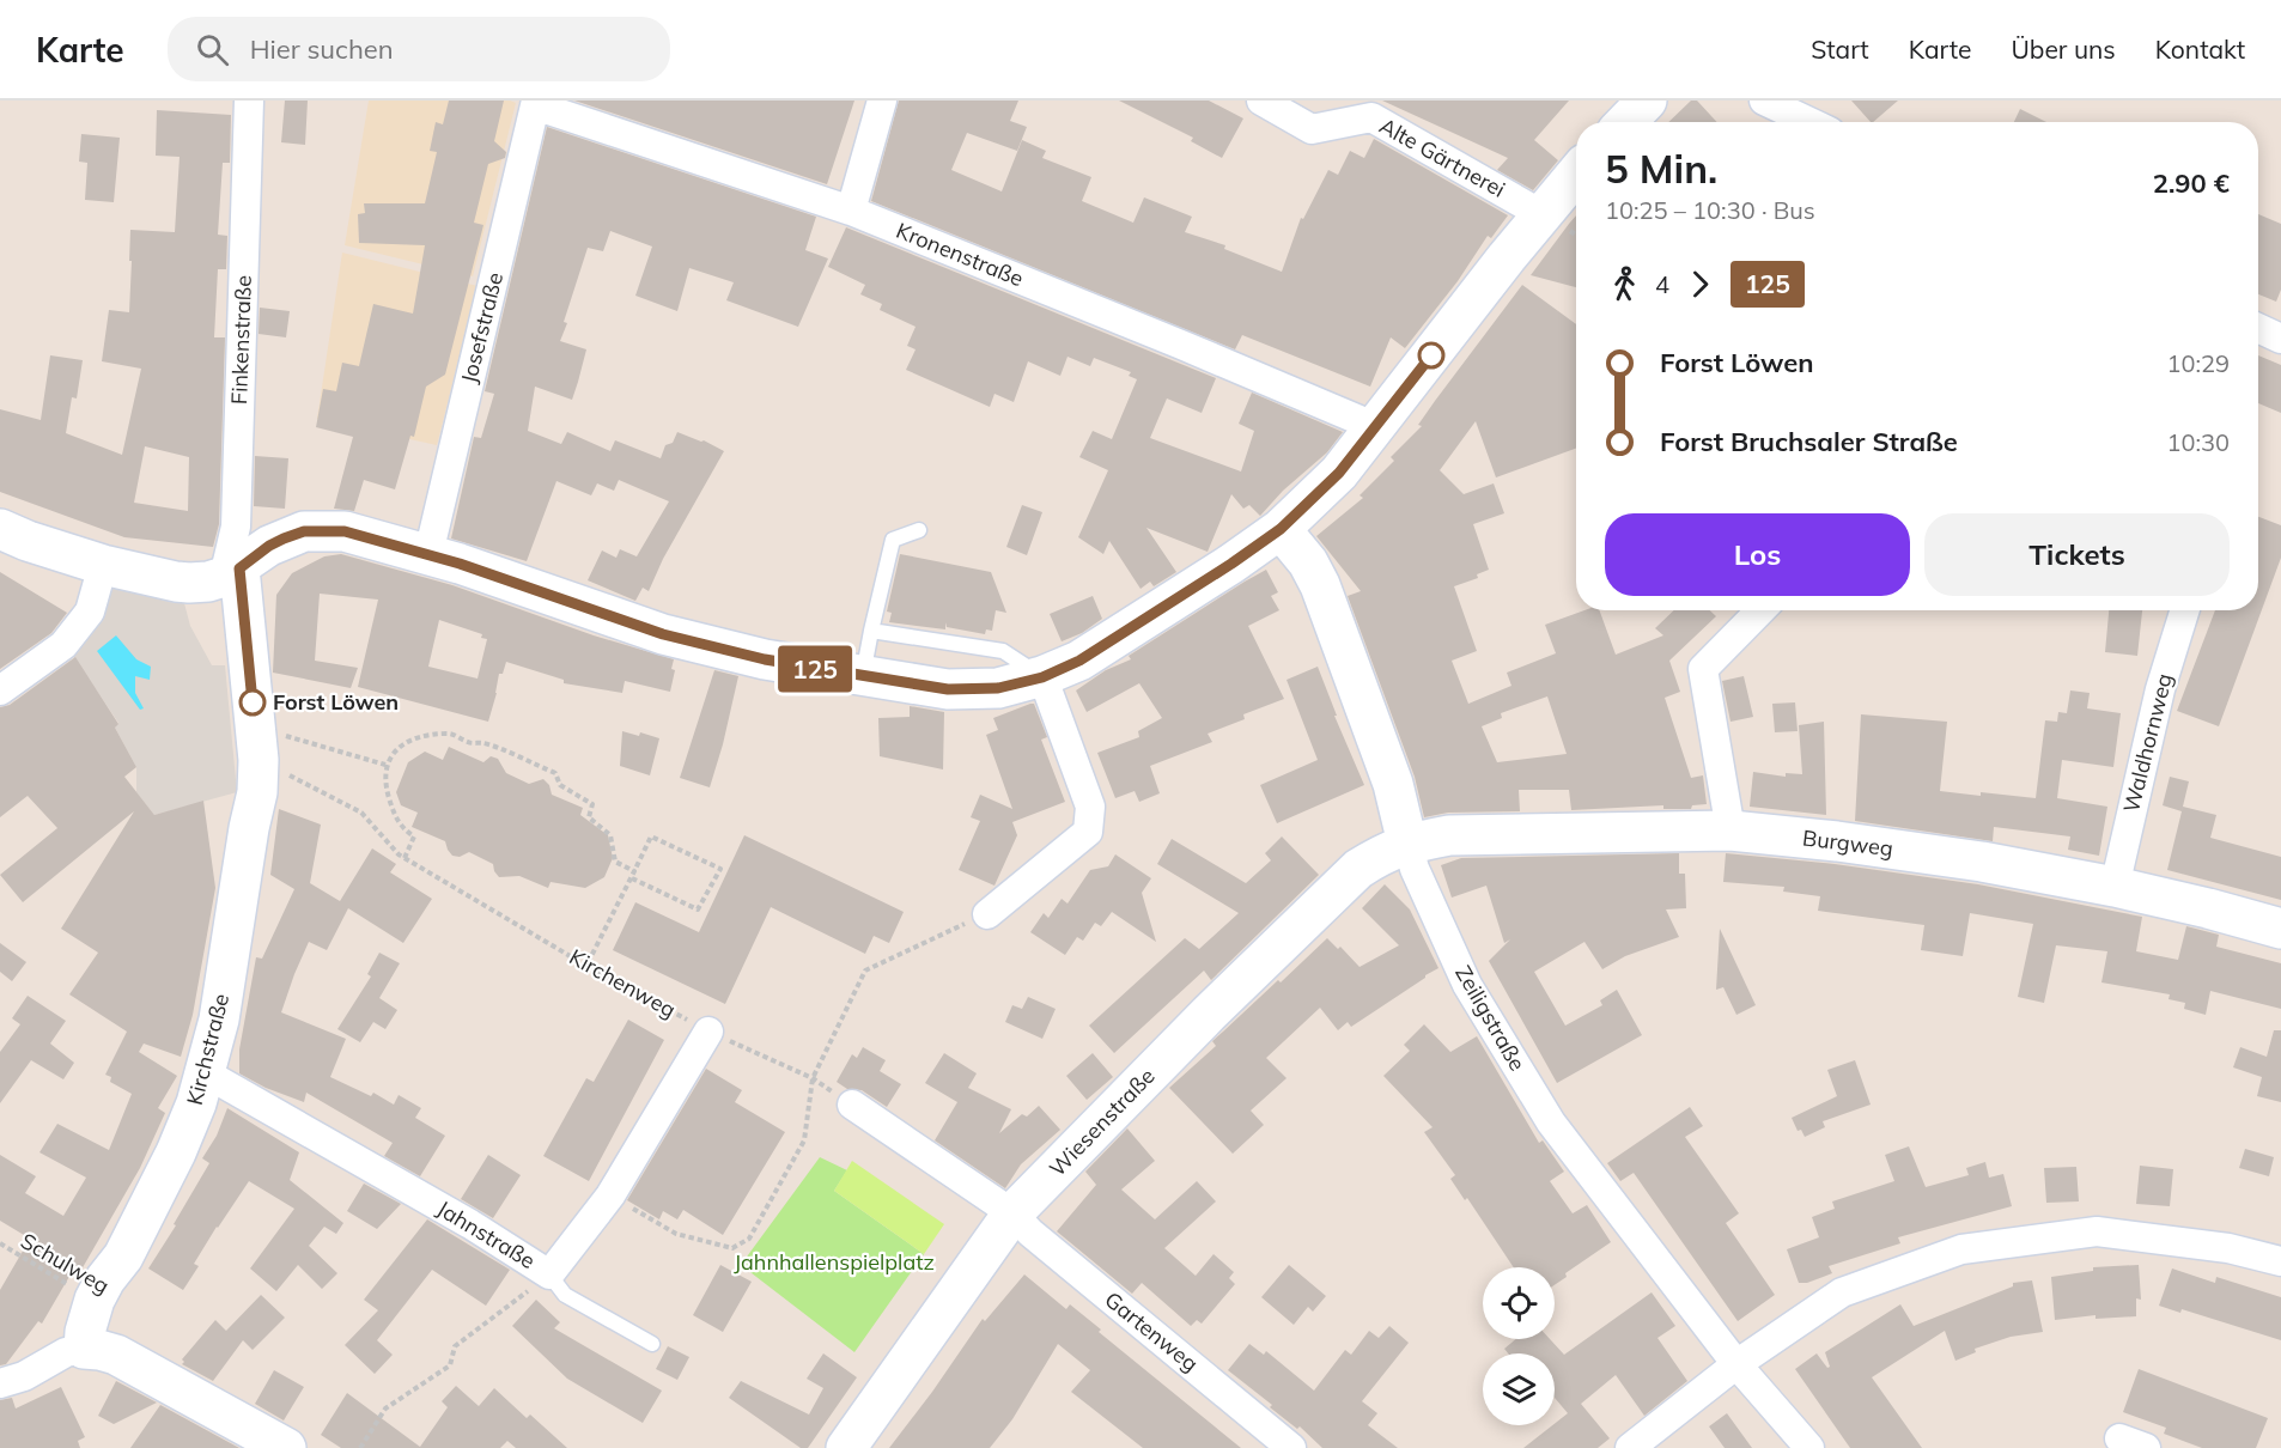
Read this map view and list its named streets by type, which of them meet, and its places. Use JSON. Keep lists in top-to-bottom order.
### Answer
{
  "streets": {
    "street": [
      "Alte Gärtnerei",
      "Kronenstraße",
      "Josefstraße",
      "Finkenstraße",
      "Waldhornweg",
      "Burgweg",
      "Zeiligstraße",
      "Kirchstraße",
      "Wiesenstraße",
      "Jahnstraße",
      "Gartenweg"
    ],
    "path": ["Kirchenweg", "Schulweg"]
  },
  "crossings": [
    ["Kronenstraße", "Josefstraße"],
    ["Finkenstraße", "Kirchstraße"],
    ["Waldhornweg", "Burgweg"],
    ["Burgweg", "Zeiligstraße"],
    ["Burgweg", "Wiesenstraße"],
    ["Kirchenweg", "Kirchstraße"],
    ["Kirchenweg", "Jahnstraße"],
    ["Zeiligstraße", "Wiesenstraße"],
    ["Kirchstraße", "Jahnstraße"],
    ["Kirchstraße", "Schulweg"],
    ["Wiesenstraße", "Gartenweg"]
  ],
  "parks": ["Jahnhallenspielplatz"],
  "places": ["Forst Löwen"],
  "lines": ["bus line 125"],
  "page": {
    "header": "Karte",
    "search": "Hier suchen",
    "nav": [
      "Start",
      "Karte",
      "Über uns",
      "Kontakt"
    ],
    "on_map": "125",
    "heading": ["5 Min.", "10:25 – 10:30 · Bus", "2.90 €"],
    "legs": ["4", "125"],
    "list": [
      {
        "name": "Forst Löwen",
        "value": "10:29"
      },
      {
        "name": "Forst Bruchsaler Straße",
        "value": "10:30"
      }
    ],
    "buttons": ["Los", "Tickets"]
  }
}
